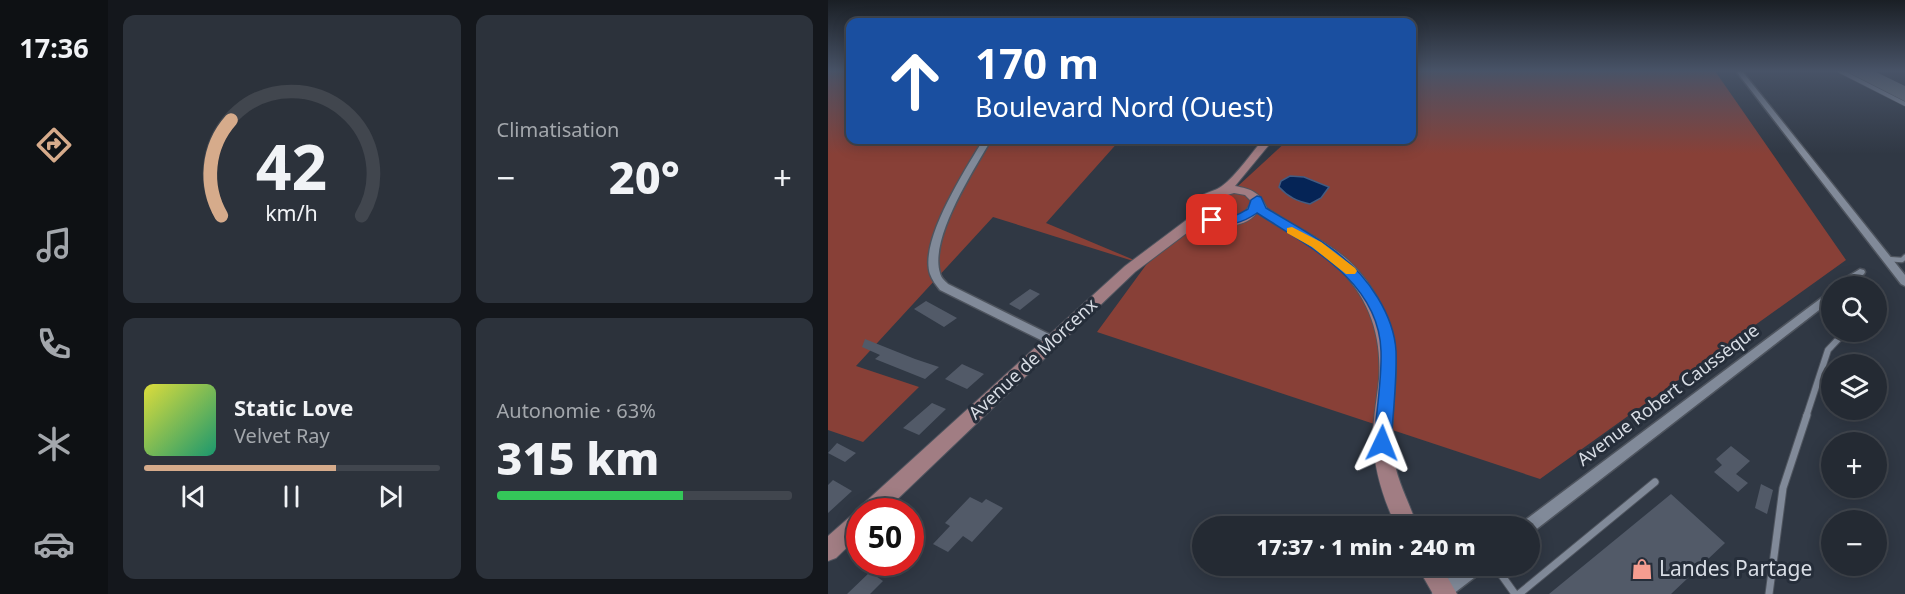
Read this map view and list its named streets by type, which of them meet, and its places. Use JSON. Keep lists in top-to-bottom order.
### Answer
{
  "streets": {
    "main road": ["Avenue de Morcenx"],
    "street": ["Avenue Robert Caussèque"]
  },
  "places": {
    "shop": ["Landes Partage"]
  },
  "page": {
    "tabs": "17:36",
    "tile": [
      "Climatisation",
      ["Autonomie · 63%", "315 km"]
    ],
    "turn": ["170 m", "Boulevard Nord (Ouest)"],
    "heat": ["−", "20°", "+"],
    "map_buttons": ["+", "−"],
    "song": ["Static Love", "Velvet Ray"],
    "limit": "50",
    "trip": "17:37 · 1 min · 240 m",
    "gauge": ["42", "km/h"]
  }
}
